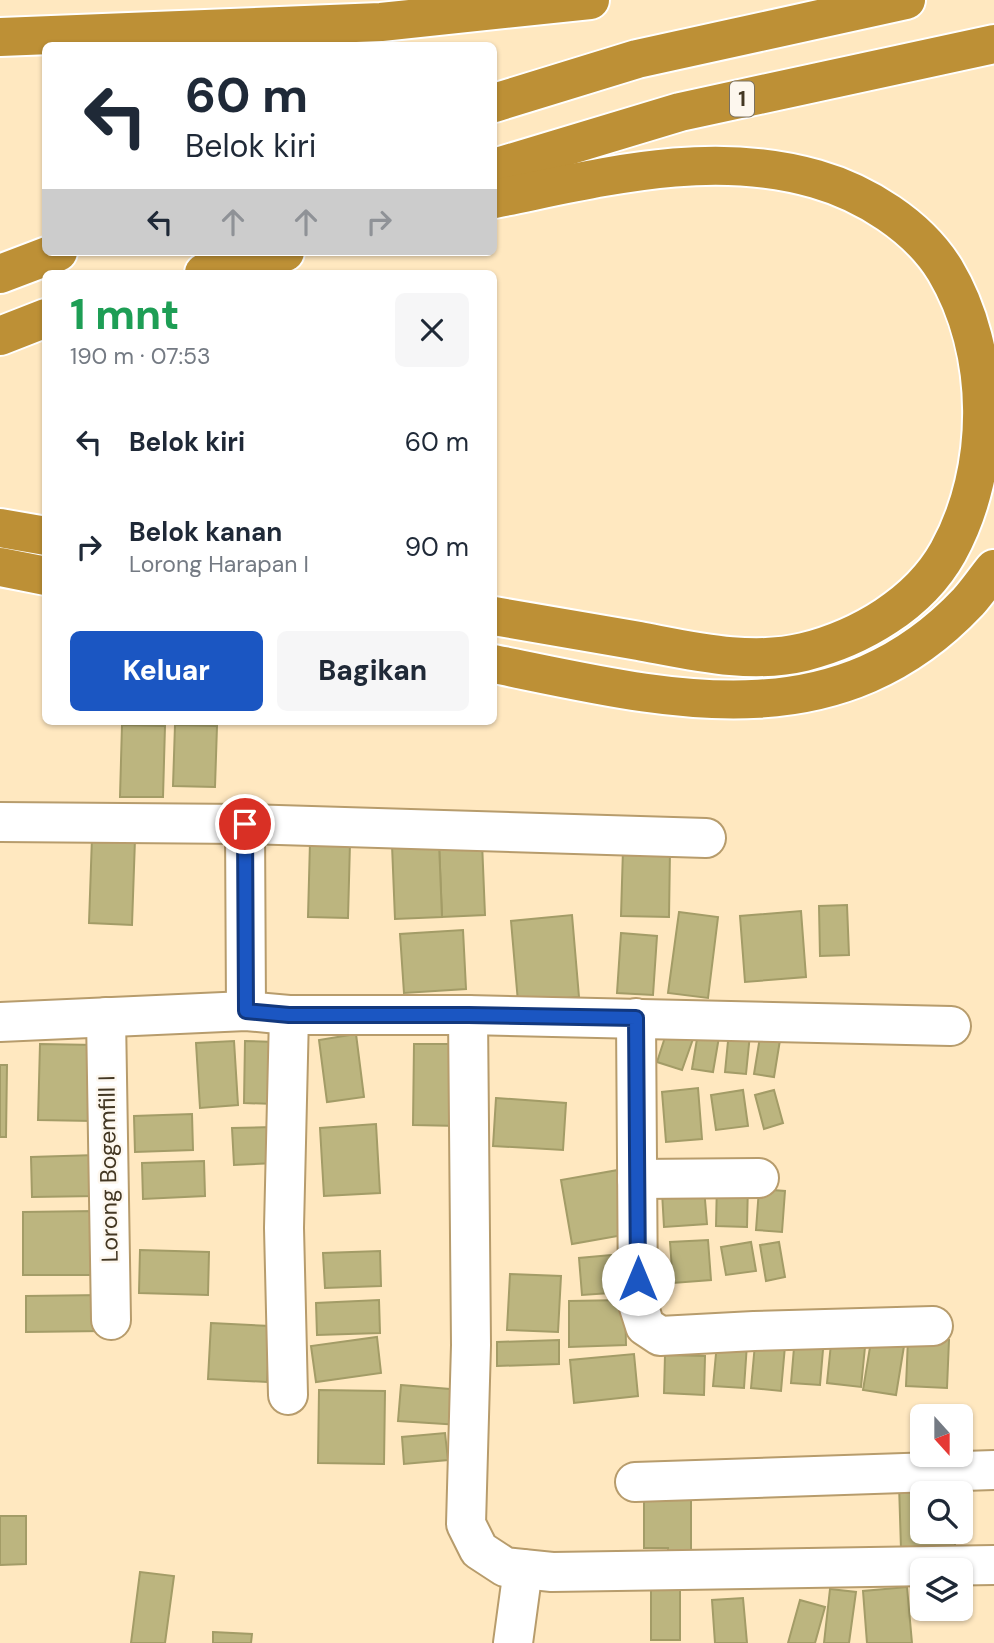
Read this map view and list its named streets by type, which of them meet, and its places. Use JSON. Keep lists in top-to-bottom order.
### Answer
{
  "streets": {
    "highway": ["1"],
    "street": ["Lorong Bogemfill I"]
  },
  "north": "bottom",
  "page": {
    "turn": ["60 m", "Belok kiri"],
    "heading": ["1 mnt", "190 m · 07:53"],
    "list": [
      {
        "name": "Belok kiri",
        "value": "60 m"
      },
      {
        "name": "Belok kanan",
        "note": "Lorong Harapan I",
        "value": "90 m"
      }
    ],
    "buttons": ["Keluar", "Bagikan"]
  }
}
